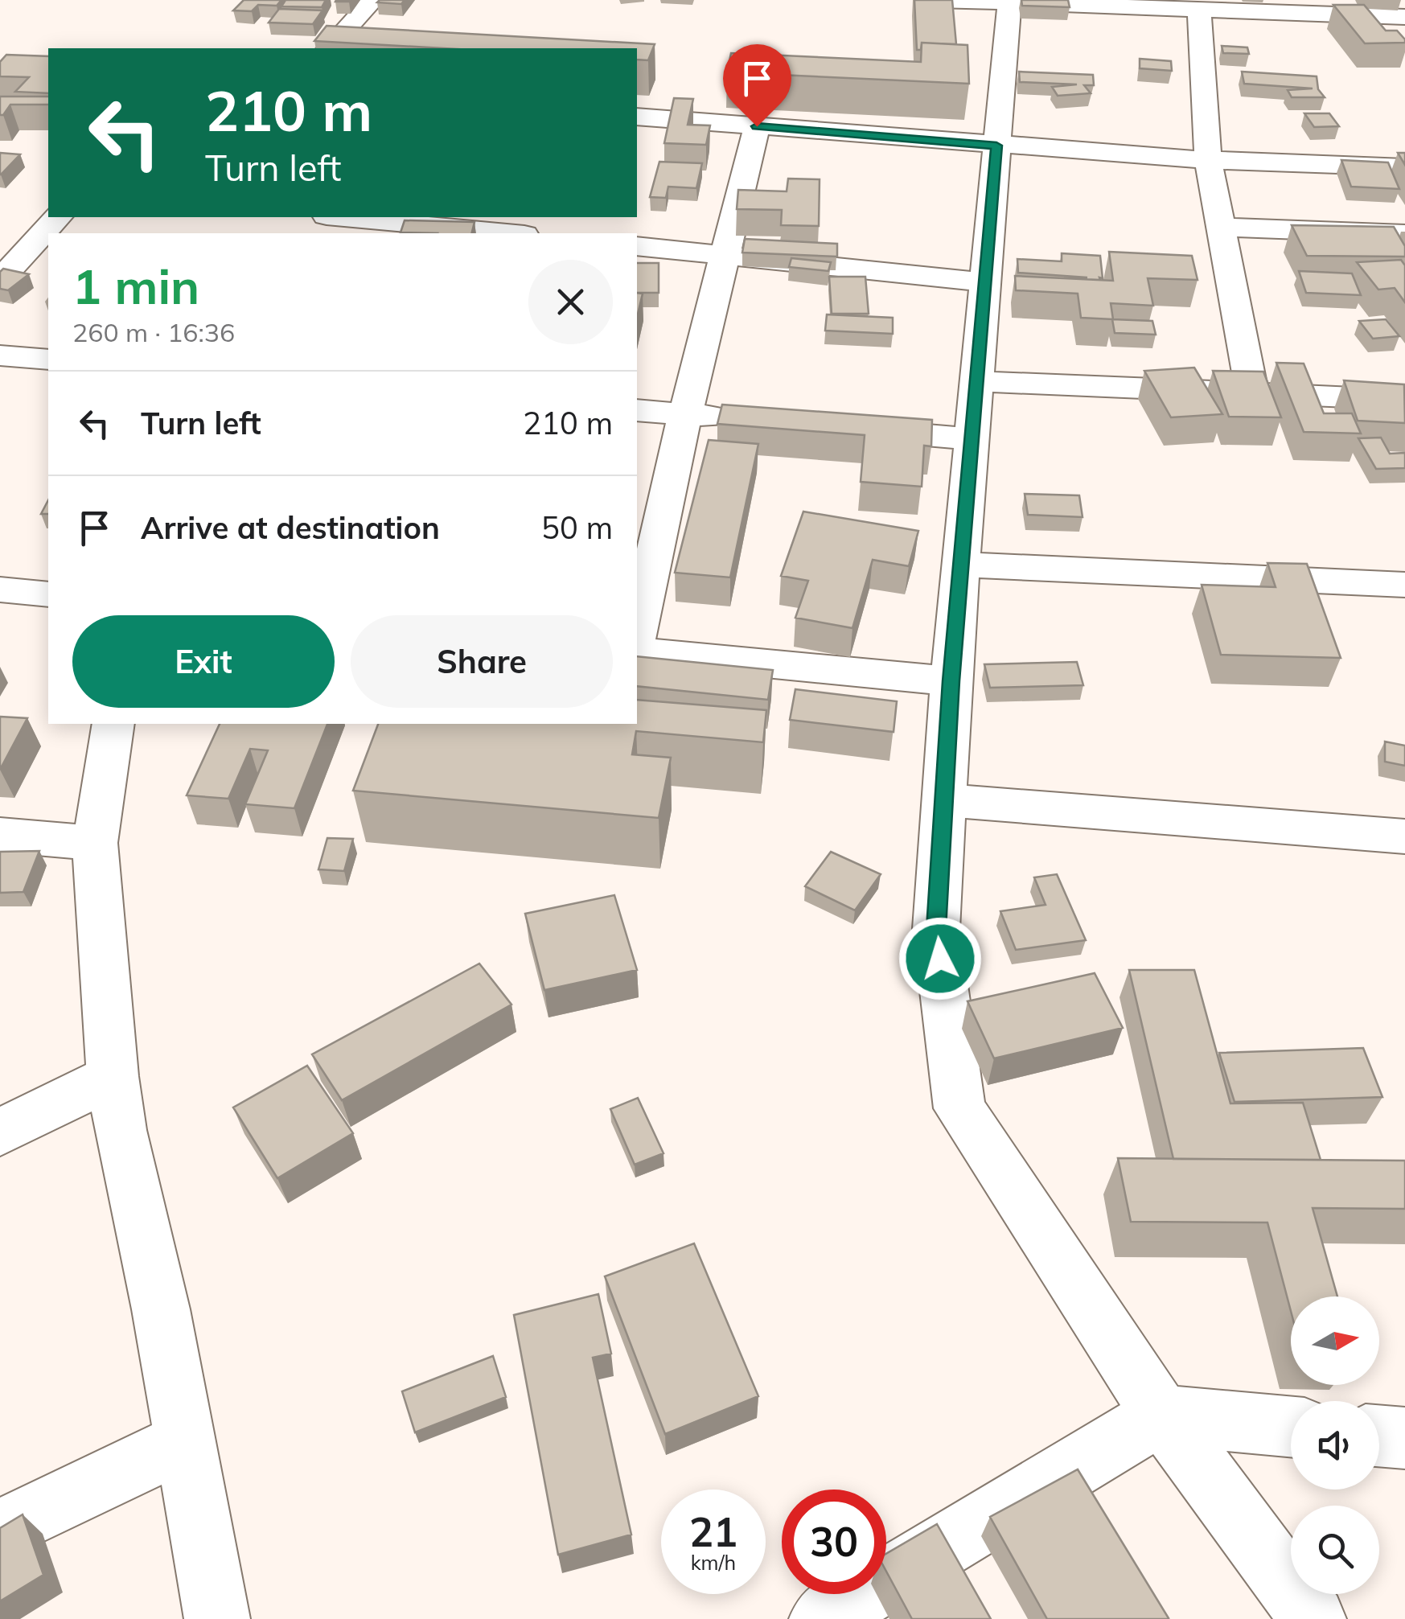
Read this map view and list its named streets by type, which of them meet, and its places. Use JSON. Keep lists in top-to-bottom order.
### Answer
{
  "north": "right",
  "page": {
    "turn": ["210 m", "Turn left"],
    "heading": ["1 min", "260 m · 16:36"],
    "list": [
      {
        "name": "Turn left",
        "value": "210 m"
      },
      {
        "name": "Arrive at destination",
        "value": "50 m"
      }
    ],
    "buttons": ["Exit", "Share"],
    "speed": "21 km/h",
    "limit": "30"
  }
}
